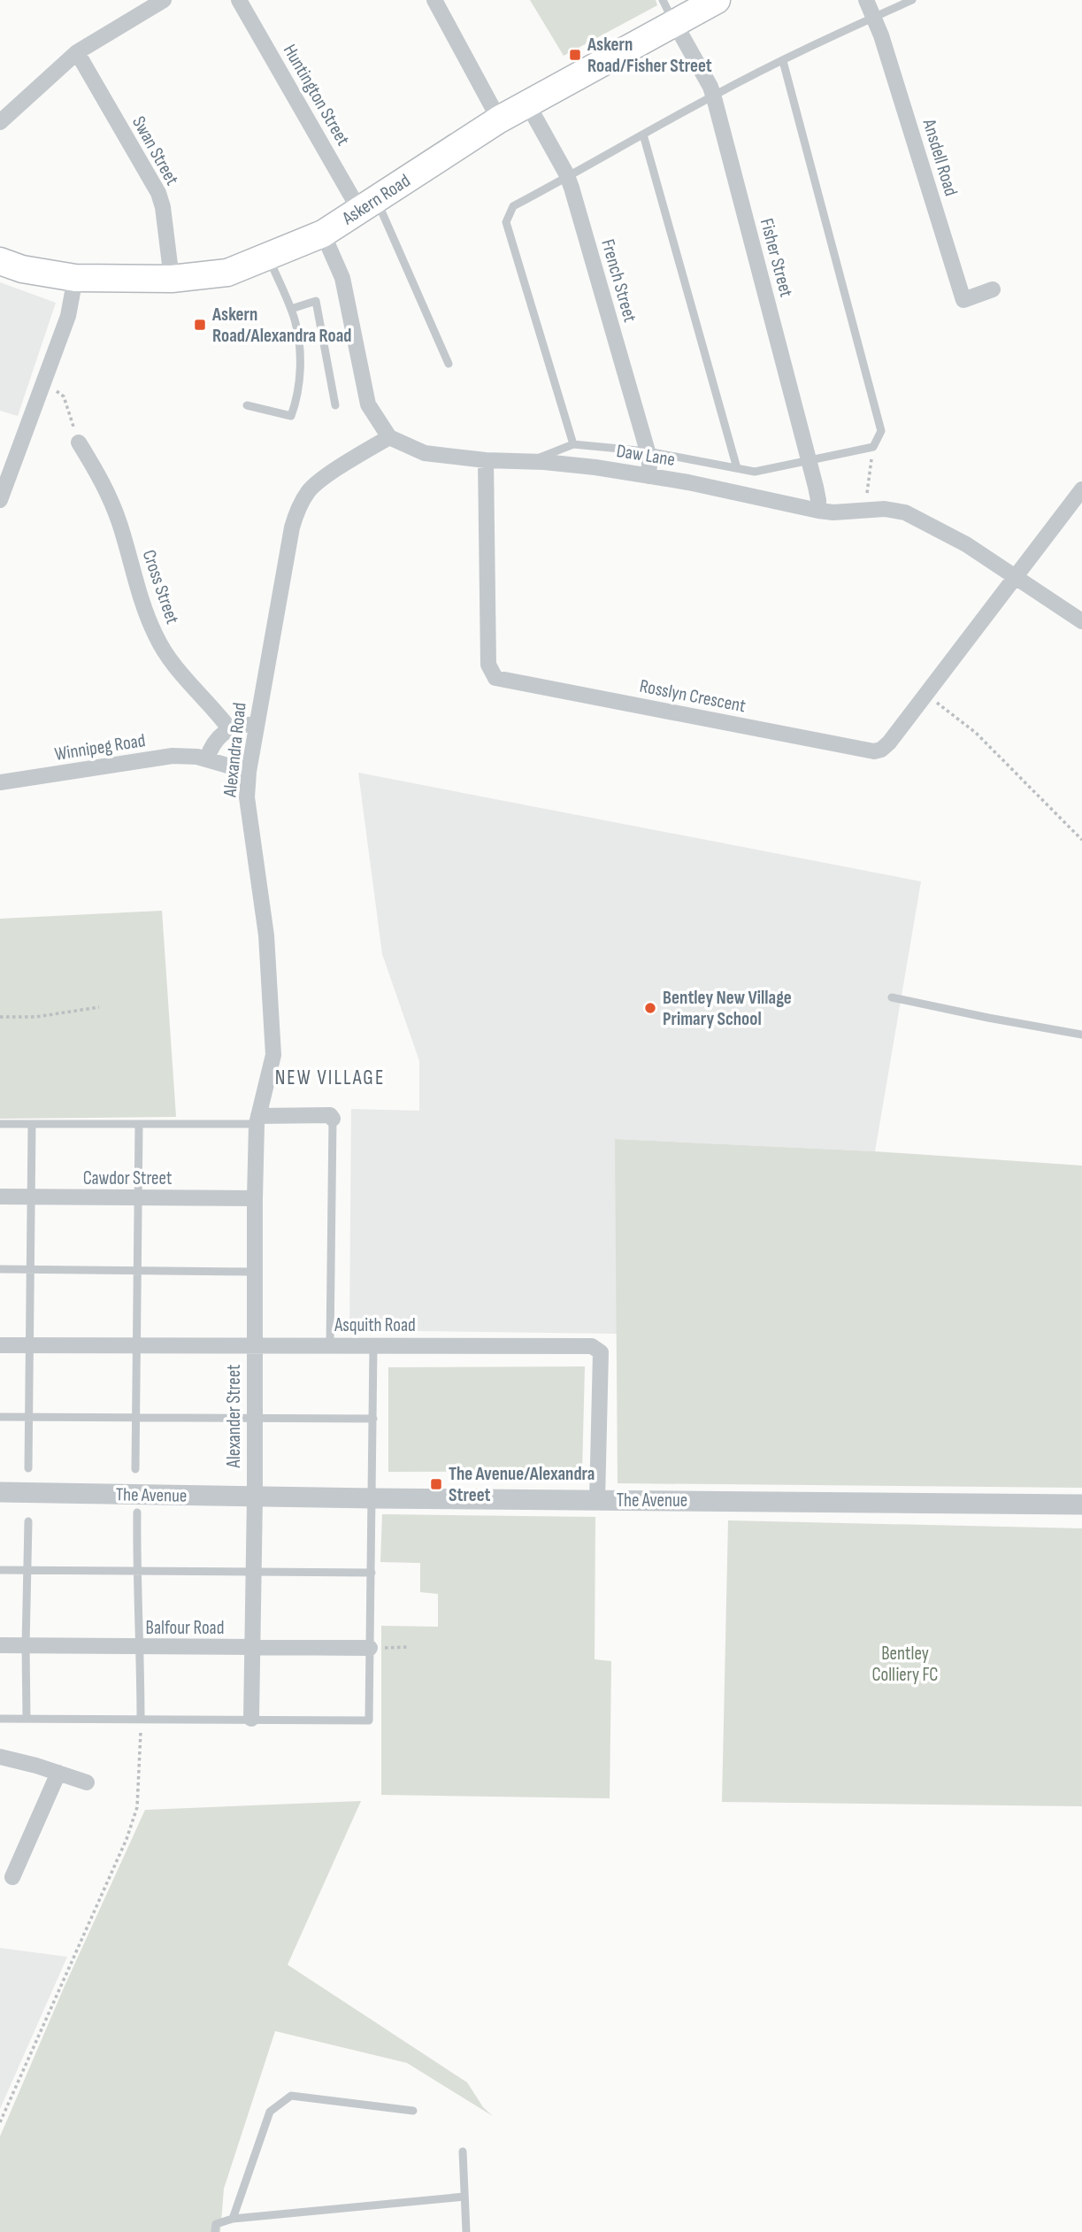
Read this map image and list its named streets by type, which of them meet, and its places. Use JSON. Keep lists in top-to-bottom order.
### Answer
{
  "streets": {
    "highway": ["Askern Road"],
    "street": [
      "Huntington Street",
      "Swan Street",
      "Ansdell Road",
      "Fisher Street",
      "French Street",
      "Daw Lane",
      "Cross Street",
      "Rosslyn Crescent",
      "Winnipeg Road",
      "Alexandra Road",
      "Cawdor Street",
      "Asquith Road",
      "Alexander Street",
      "The Avenue",
      "Balfour Road"
    ]
  },
  "crossings": [
    ["Huntington Street", "Askern Road"],
    ["Swan Street", "Askern Road"],
    ["Askern Road", "Fisher Street"],
    ["Askern Road", "French Street"],
    ["Fisher Street", "Daw Lane"],
    ["French Street", "Daw Lane"],
    ["Daw Lane", "Rosslyn Crescent"],
    ["Daw Lane", "Alexandra Road"],
    ["Winnipeg Road", "Alexandra Road"],
    ["Alexandra Road", "Alexander Street"],
    ["Cawdor Street", "Alexander Street"],
    ["Asquith Road", "Alexander Street"],
    ["Asquith Road", "The Avenue"],
    ["Alexander Street", "The Avenue"],
    ["Alexander Street", "Balfour Road"]
  ],
  "districts": ["NEW VILLAGE"],
  "parks": ["Bentley Colliery FC"],
  "places": {
    "transit": ["Askern Road/Fisher Street", "Askern Road/Alexandra Road", "The Avenue/Alexandra Street"],
    "other": ["Bentley New Village Primary School"]
  }
}
